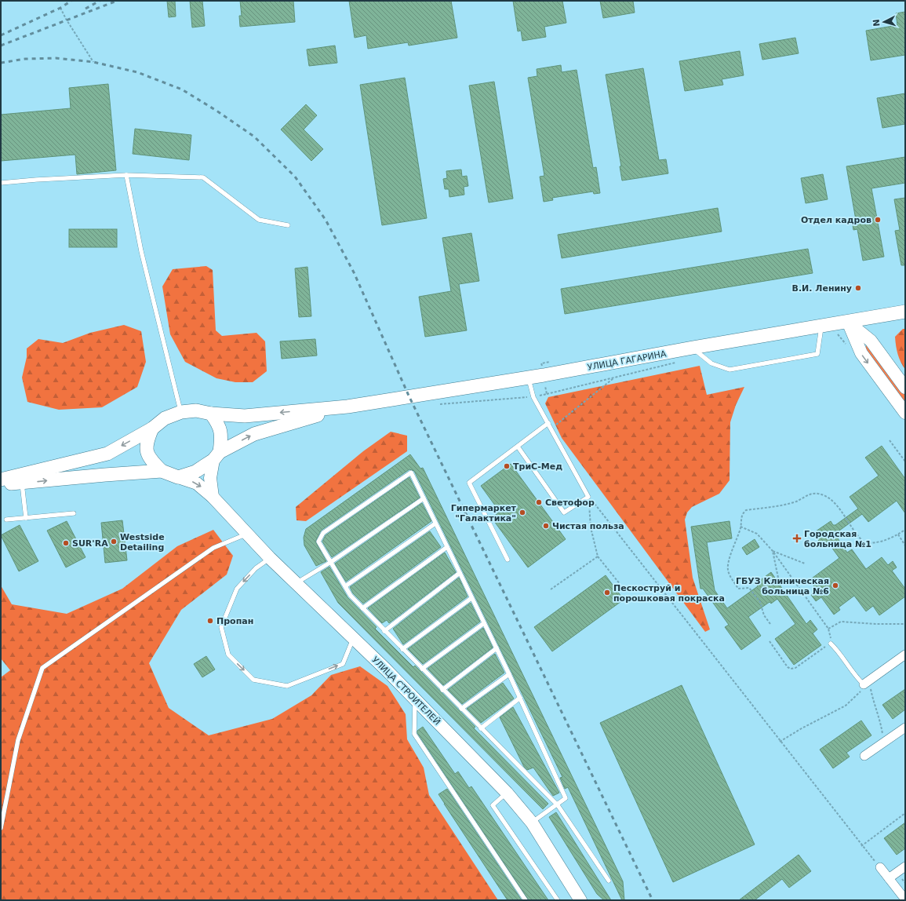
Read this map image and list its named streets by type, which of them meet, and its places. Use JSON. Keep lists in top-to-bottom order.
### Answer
{
  "streets": {
    "main road": ["УЛИЦА ГАГАРИНА", "УЛИЦА СТРОИТЕЛЕЙ"]
  },
  "places": {
    "other": [
      "Отдел кадров",
      "В.И. Ленину",
      "ТриС-Мед",
      "Светофор",
      "Гипермаркет \"Галактика\"",
      "Чистая польза",
      "Westside Detailing",
      "SUR'RA",
      "ГБУЗ Клиническая больница №6",
      "Пескоструй и порошковая покраска",
      "Пропан"
    ],
    "health": ["Городская больница №1"]
  },
  "north": "left"
}
